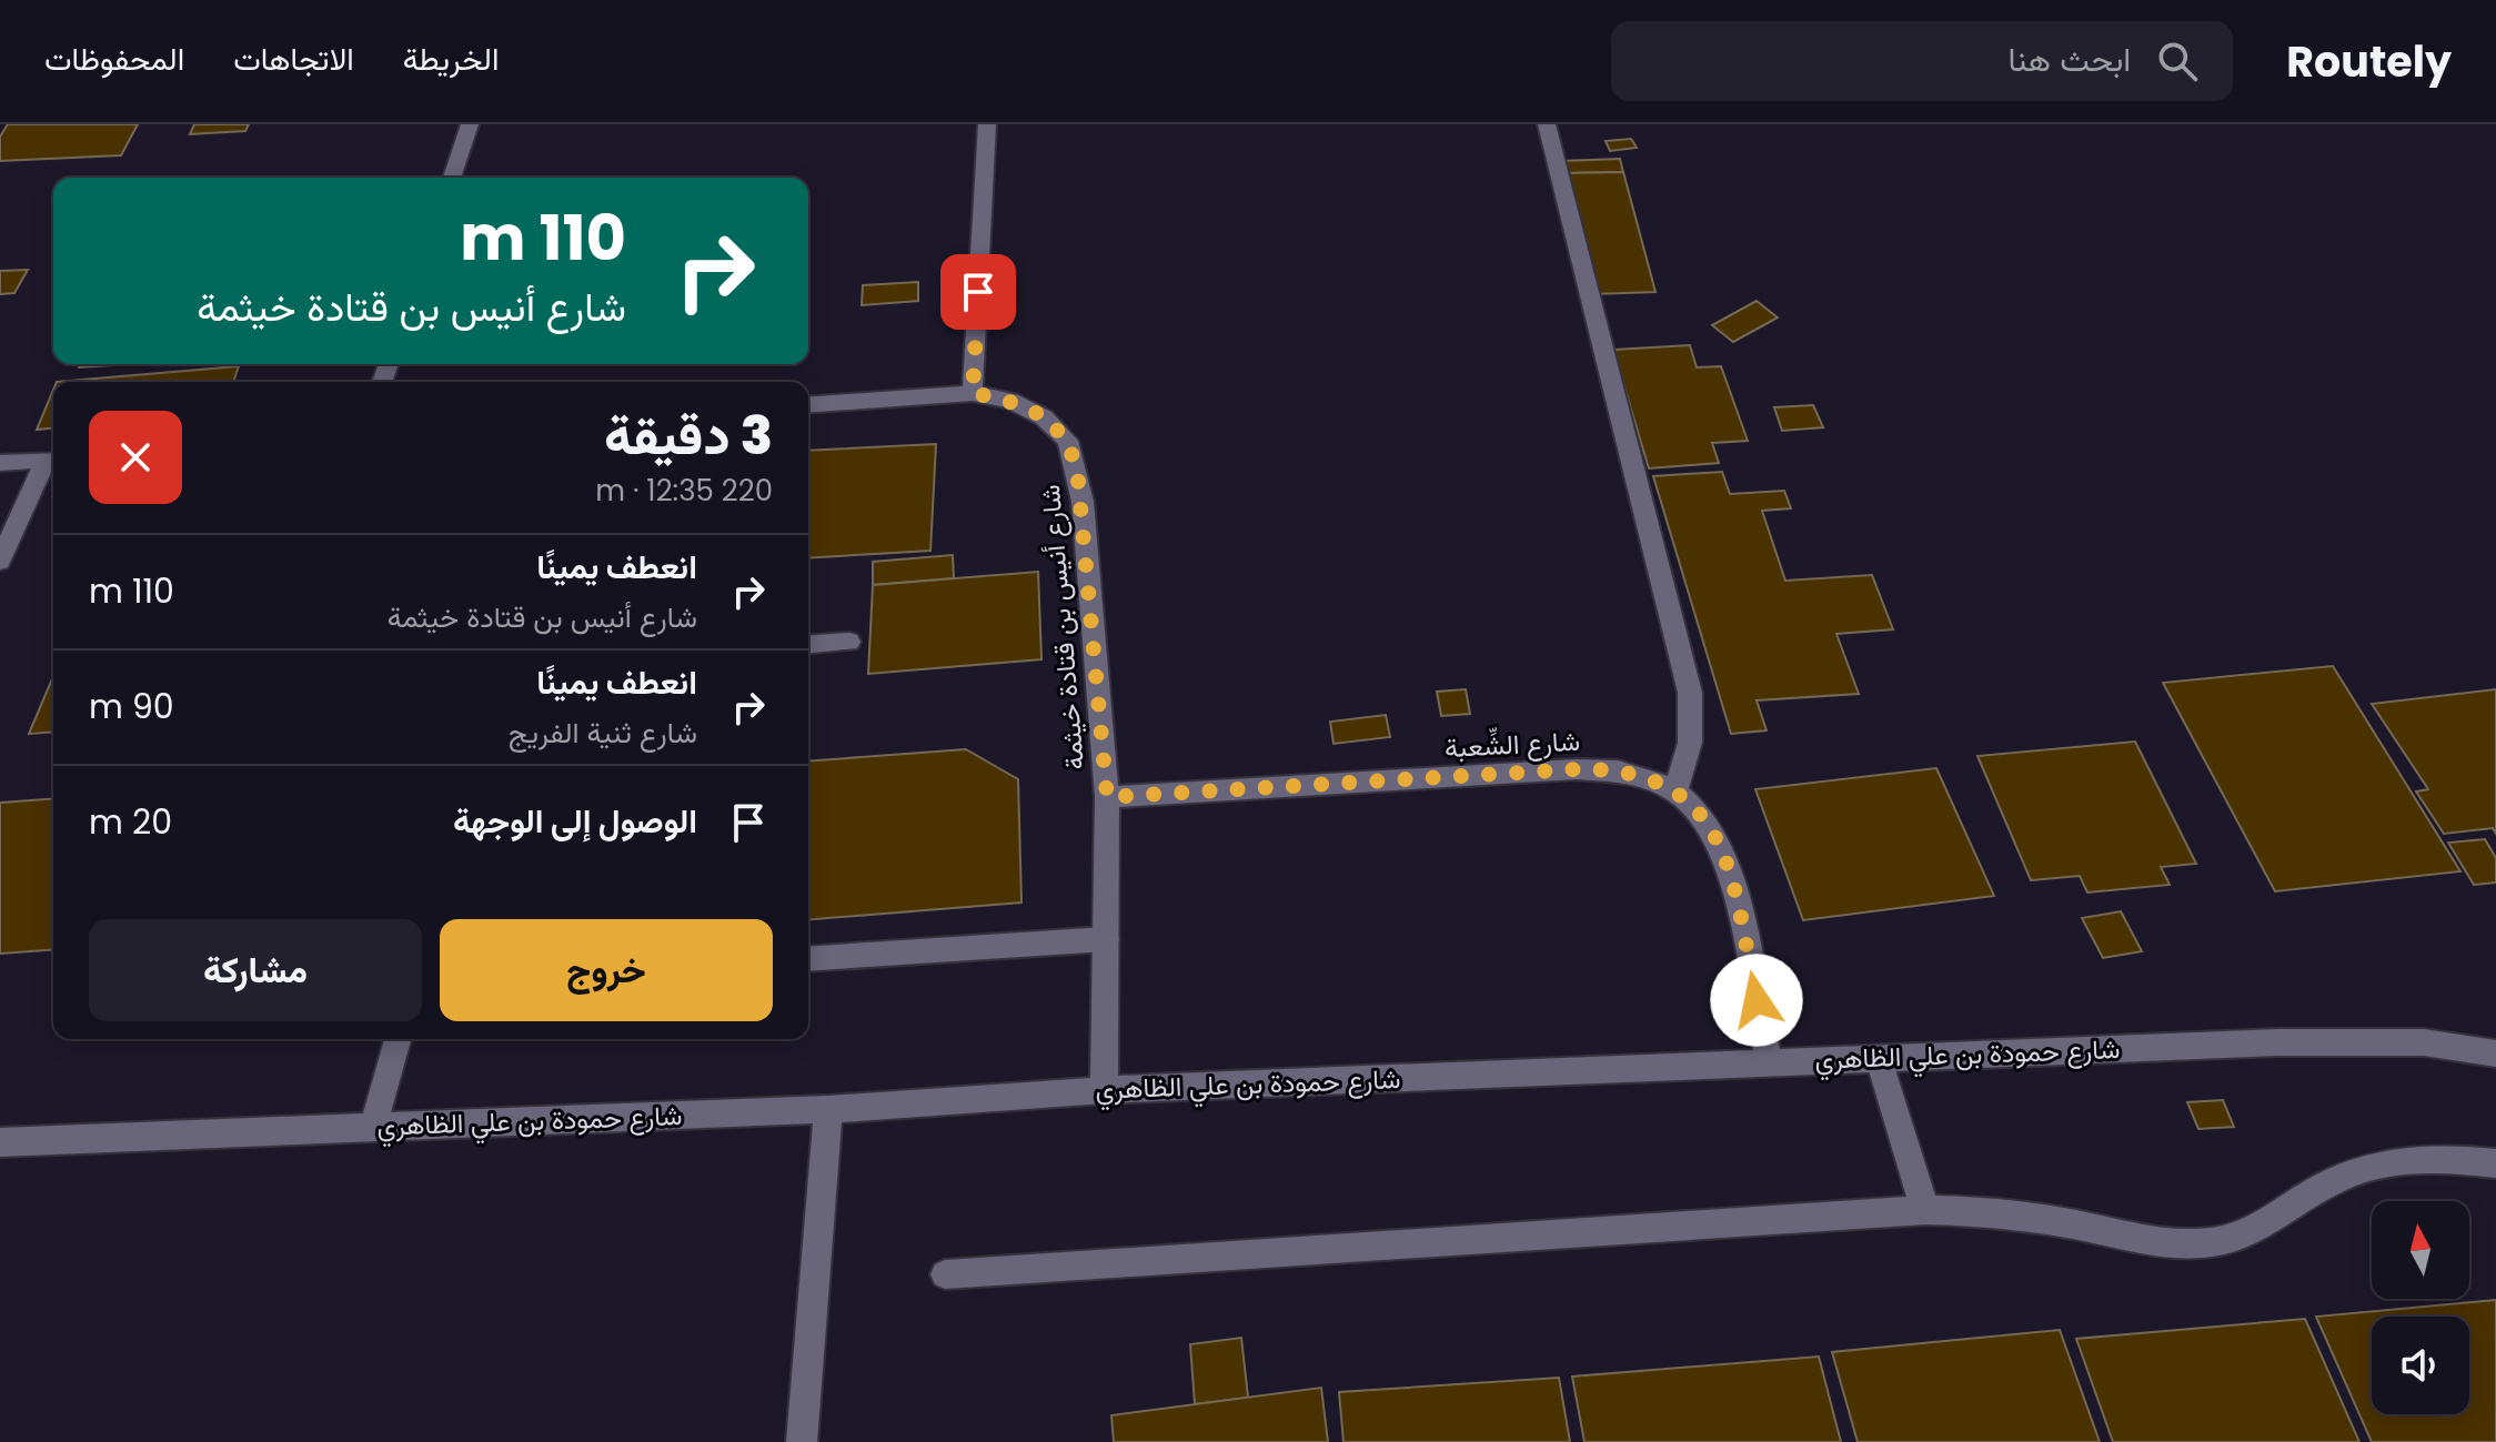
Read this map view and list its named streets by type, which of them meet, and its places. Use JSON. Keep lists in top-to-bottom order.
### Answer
{
  "streets": {
    "street": ["شارع أنيس بن قتادة خيثمة", "شارع الشِّعبة", "شارع حمودة بن علي الظاهري"]
  },
  "crossings": [
    ["شارع أنيس بن قتادة خيثمة", "شارع الشِّعبة"],
    ["شارع أنيس بن قتادة خيثمة", "شارع حمودة بن علي الظاهري"],
    ["شارع الشِّعبة", "شارع حمودة بن علي الظاهري"]
  ],
  "north": "top",
  "page": {
    "header": "Routely",
    "search": "ابحث هنا",
    "nav": ["الخريطة", "الاتجاهات", "المحفوظات"],
    "turn": ["110 m", "شارع أنيس بن قتادة خيثمة"],
    "heading": ["3 دقيقة", "220 m · 12:35"],
    "list": [
      {
        "name": "انعطف يمينًا",
        "note": "شارع أنيس بن قتادة خيثمة",
        "value": "110 m"
      },
      {
        "name": "انعطف يمينًا",
        "note": "شارع ثنية الفريج",
        "value": "90 m"
      },
      {
        "name": "الوصول إلى الوجهة",
        "value": "20 m"
      }
    ],
    "buttons": ["خروج", "مشاركة"]
  }
}
